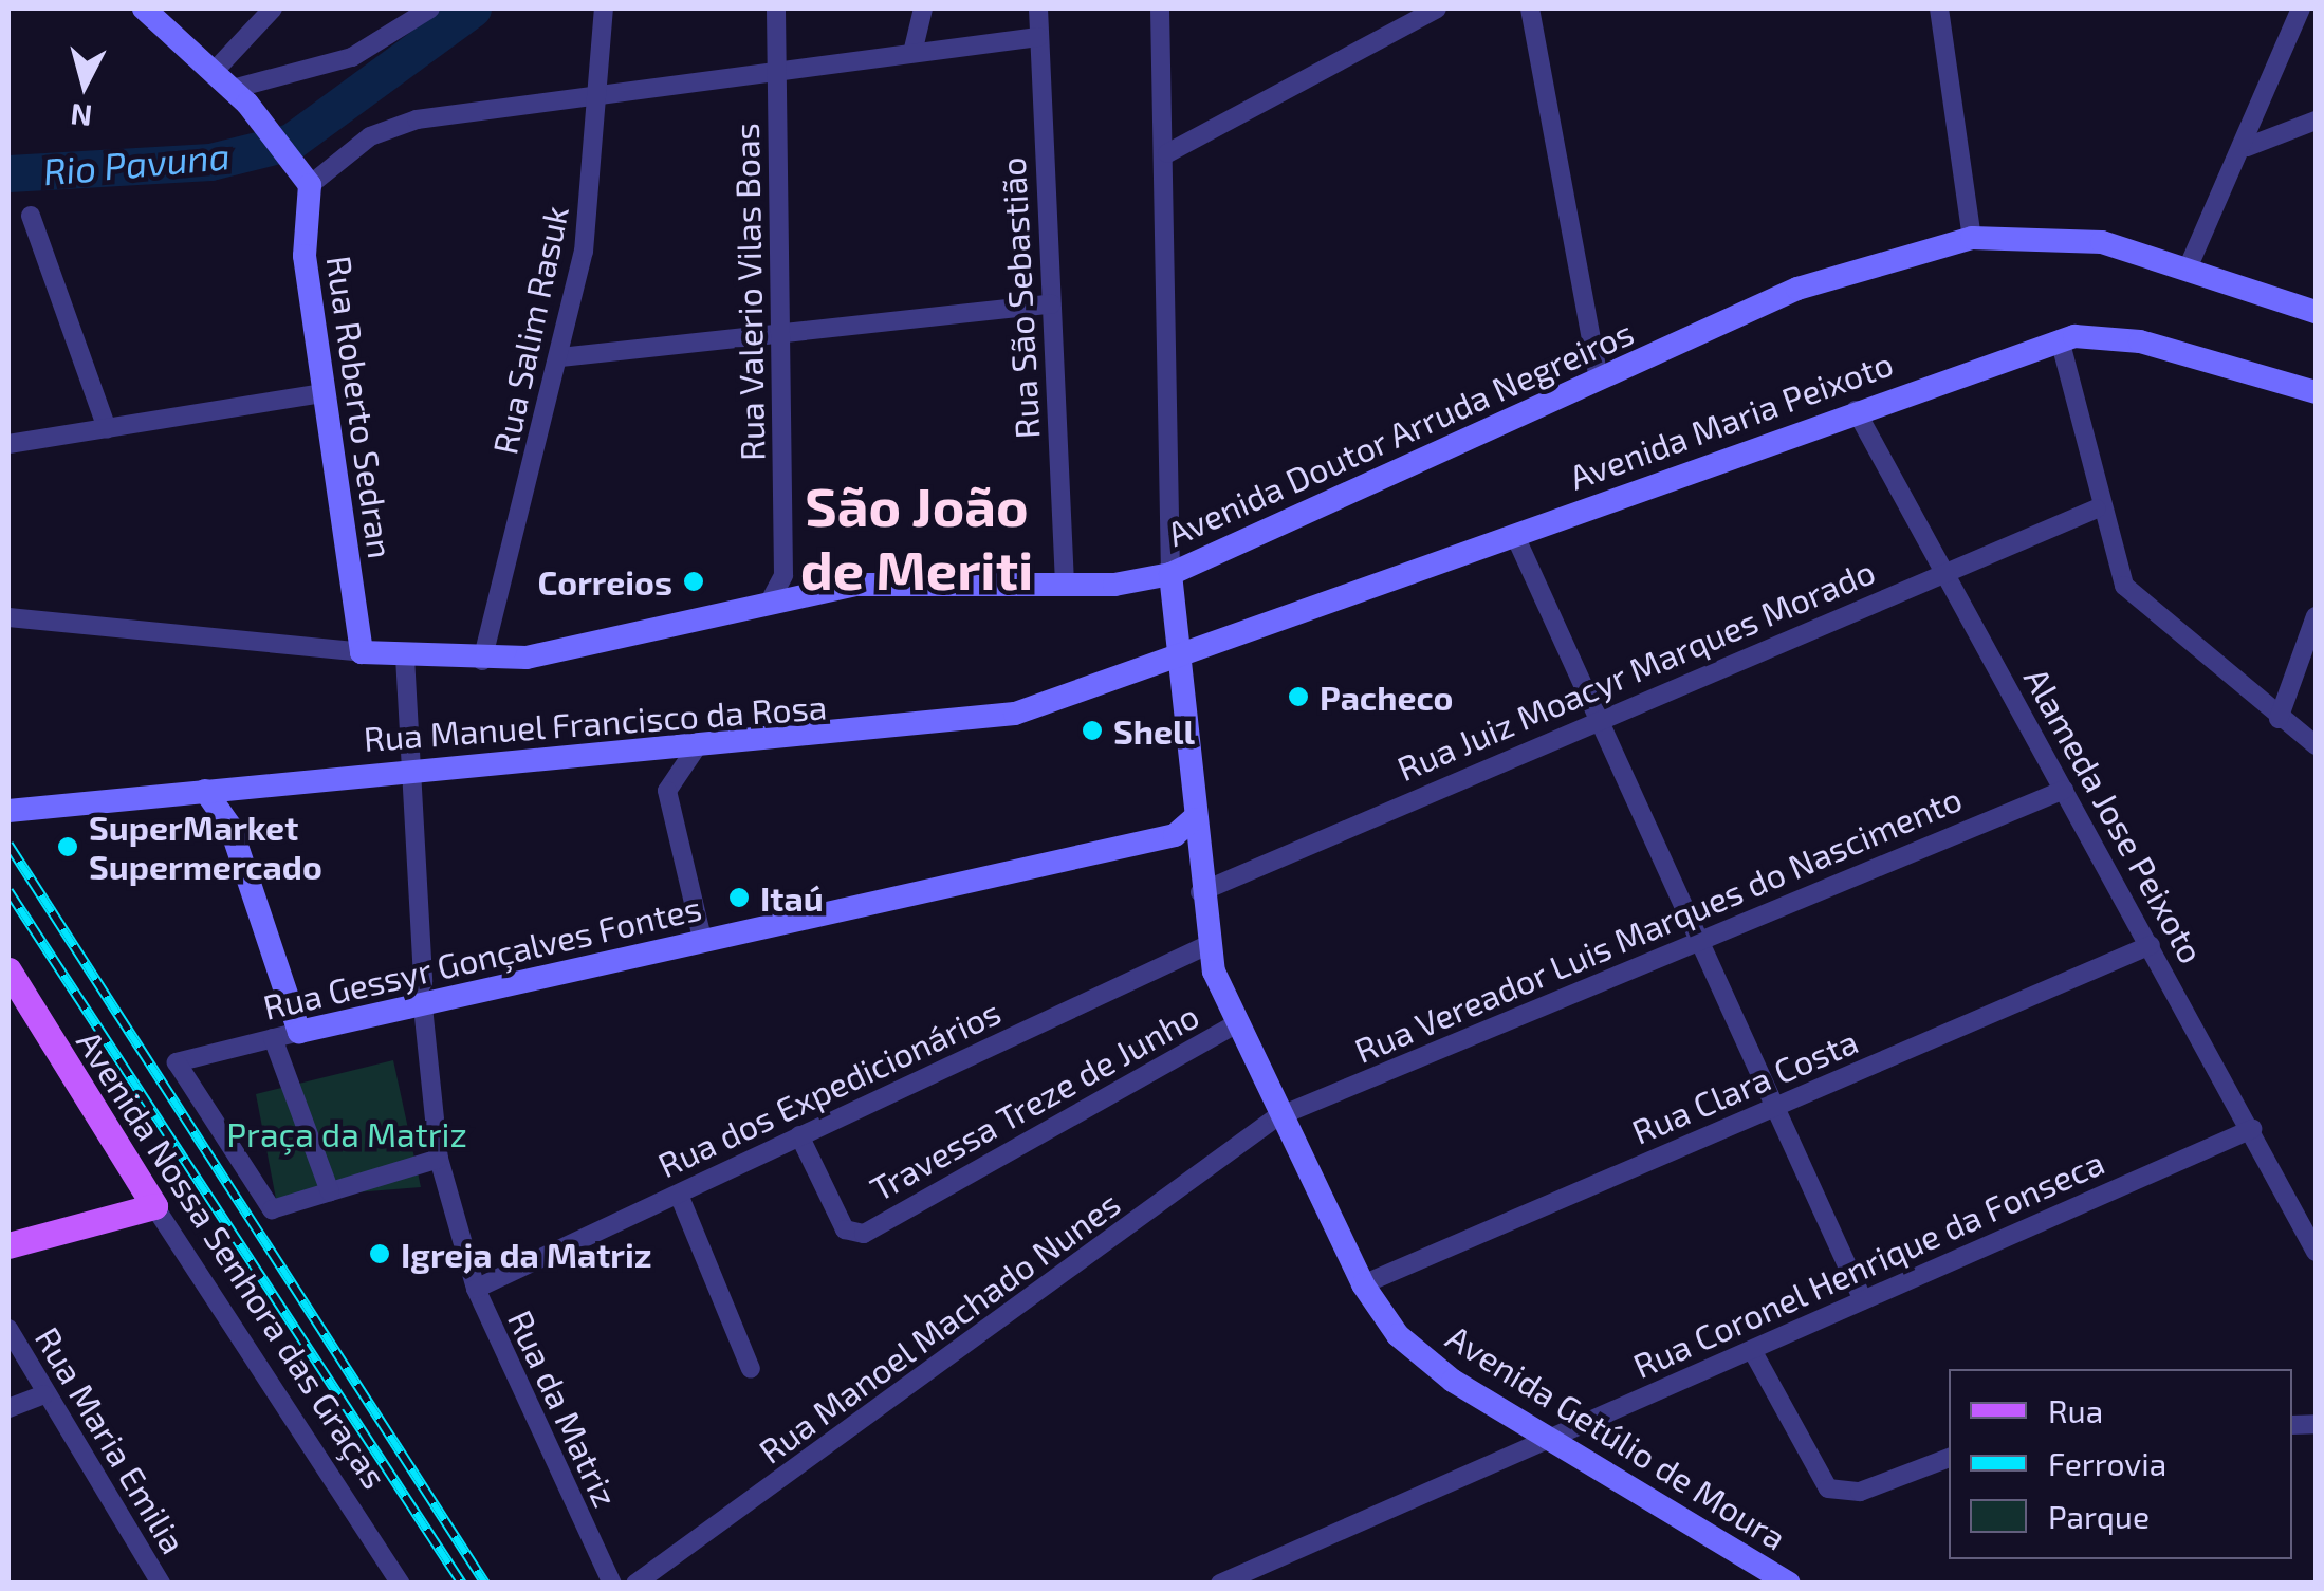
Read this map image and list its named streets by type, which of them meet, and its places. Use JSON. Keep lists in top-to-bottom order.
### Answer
{
  "streets": {
    "main road": [
      "Rua Roberto Sedran",
      "Avenida Maria Peixoto",
      "Avenida Doutor Arruda Negreiros",
      "Rua Manuel Francisco da Rosa",
      "Rua Gessyr Gonçalves Fontes",
      "Avenida Nossa Senhora das Graças",
      "Avenida Getúlio de Moura"
    ],
    "street": [
      "Rua Valerio Vilas Boas",
      "Rua São Sebastião",
      "Rua Salim Rasuk",
      "Rua Juiz Moacyr Marques Morado",
      "Alameda Jose Peixoto",
      "Rua Vereador Luis Marques do Nascimento",
      "Rua Clara Costa",
      "Rua dos Expedicionários",
      "Travessa Treze de Junho",
      "Rua Coronel Henrique da Fonseca",
      "Rua Manoel Machado Nunes",
      "Rua da Matriz",
      "Rua Maria Emilia"
    ]
  },
  "crossings": [
    ["Rua Valerio Vilas Boas", "Avenida Doutor Arruda Negreiros"],
    ["Rua São Sebastião", "Avenida Doutor Arruda Negreiros"],
    ["Rua Salim Rasuk", "Avenida Doutor Arruda Negreiros"],
    ["Rua Roberto Sedran", "Avenida Doutor Arruda Negreiros"],
    ["Avenida Maria Peixoto", "Rua Manuel Francisco da Rosa"],
    ["Avenida Maria Peixoto", "Alameda Jose Peixoto"],
    ["Avenida Maria Peixoto", "Avenida Getúlio de Moura"],
    ["Avenida Doutor Arruda Negreiros", "Rua da Matriz"],
    ["Avenida Doutor Arruda Negreiros", "Avenida Getúlio de Moura"],
    ["Rua Juiz Moacyr Marques Morado", "Alameda Jose Peixoto"],
    ["Rua Juiz Moacyr Marques Morado", "Avenida Getúlio de Moura"],
    ["Rua Manuel Francisco da Rosa", "Rua da Matriz"],
    ["Rua Manuel Francisco da Rosa", "Avenida Getúlio de Moura"],
    ["Alameda Jose Peixoto", "Rua Vereador Luis Marques do Nascimento"],
    ["Alameda Jose Peixoto", "Rua Clara Costa"],
    ["Alameda Jose Peixoto", "Rua Coronel Henrique da Fonseca"],
    ["Rua Vereador Luis Marques do Nascimento", "Rua Manoel Machado Nunes"],
    ["Rua Vereador Luis Marques do Nascimento", "Avenida Getúlio de Moura"],
    ["Rua Gessyr Gonçalves Fontes", "Rua da Matriz"],
    ["Rua Gessyr Gonçalves Fontes", "Avenida Getúlio de Moura"],
    ["Rua Clara Costa", "Avenida Getúlio de Moura"],
    ["Rua dos Expedicionários", "Travessa Treze de Junho"],
    ["Rua dos Expedicionários", "Rua da Matriz"],
    ["Rua dos Expedicionários", "Avenida Getúlio de Moura"],
    ["Travessa Treze de Junho", "Avenida Getúlio de Moura"],
    ["Rua Coronel Henrique da Fonseca", "Avenida Getúlio de Moura"],
    ["Rua Manoel Machado Nunes", "Avenida Getúlio de Moura"]
  ],
  "districts": ["São João de Meriti"],
  "water": ["Rio Pavuna"],
  "parks": ["Praça da Matriz"],
  "places": [
    "Correios",
    "Pacheco",
    "Shell",
    "SuperMarket Supermercado",
    "Itaú",
    "Igreja da Matriz"
  ],
  "legend": ["Rua", "Ferrovia", "Parque"],
  "north": "bottom"
}
